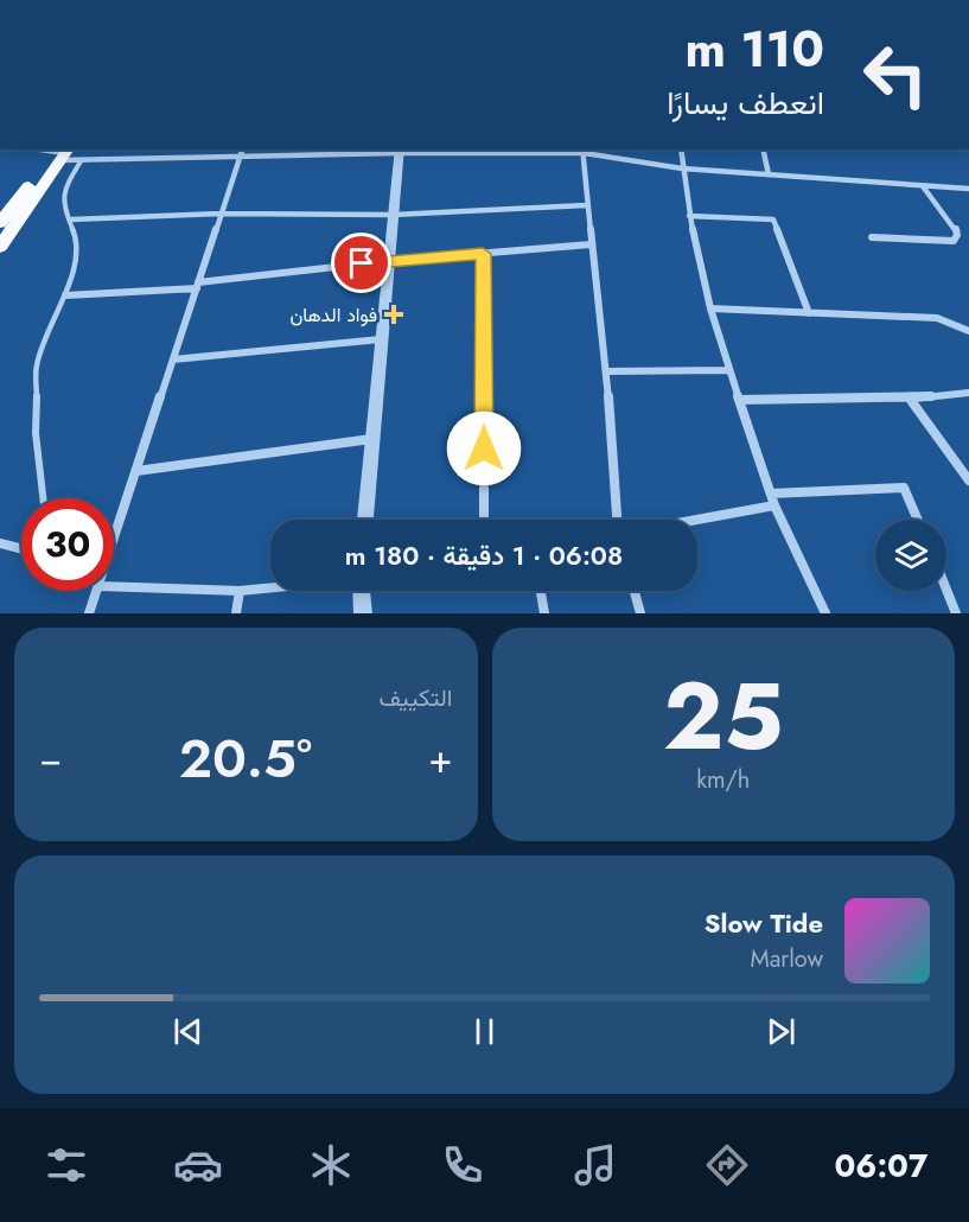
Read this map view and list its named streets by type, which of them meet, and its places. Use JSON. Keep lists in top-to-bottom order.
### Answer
{
  "places": {
    "health": ["فواد الدهان"]
  },
  "page": {
    "turn": ["110 m", "انعطف يسارًا"],
    "limit": "30",
    "trip": "06:08 · 1 دقيقة · 180 m",
    "tile": [
      ["25", "km/h"],
      "التكييف"
    ],
    "heat": ["−", "20.5°", "+"],
    "song": ["Slow Tide", "Marlow"],
    "tabs": "06:07"
  }
}
